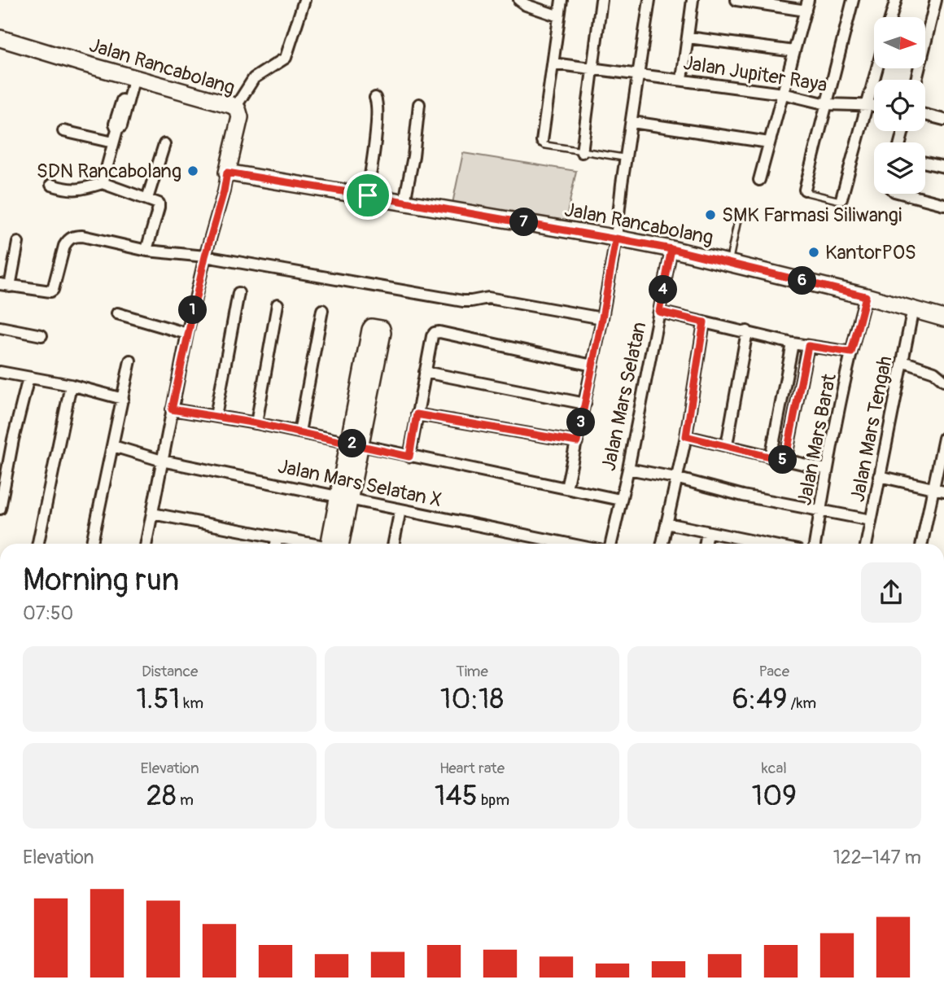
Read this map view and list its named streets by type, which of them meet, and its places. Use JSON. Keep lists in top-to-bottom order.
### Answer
{
  "streets": {
    "street": [
      "Jalan Rancabolang",
      "Jalan Jupiter Raya",
      "Jalan Mars Selatan",
      "Jalan Mars Tengah",
      "Jalan Mars Barat",
      "Jalan Mars Selatan X"
    ]
  },
  "crossings": [
    ["Jalan Rancabolang", "Jalan Mars Selatan"],
    ["Jalan Rancabolang", "Jalan Mars Tengah"],
    ["Jalan Rancabolang", "Jalan Mars Barat"]
  ],
  "places": ["SDN Rancabolang", "SMK Farmasi Siliwangi", "KantorPOS"],
  "north": "right",
  "page": {
    "pins": [
      "7",
      "6",
      "4",
      "1",
      "3",
      "2",
      "5"
    ],
    "heading": ["Morning run", "07:50"],
    "stats": [
      ["Distance", "1.51 km"],
      ["Time", "10:18"],
      ["Pace", "6:49 /km"],
      ["Elevation", "28 m"],
      ["Heart rate", "145 bpm"],
      ["kcal", "109"]
    ],
    "chart": ["Elevation", "122–147 m"]
  }
}
